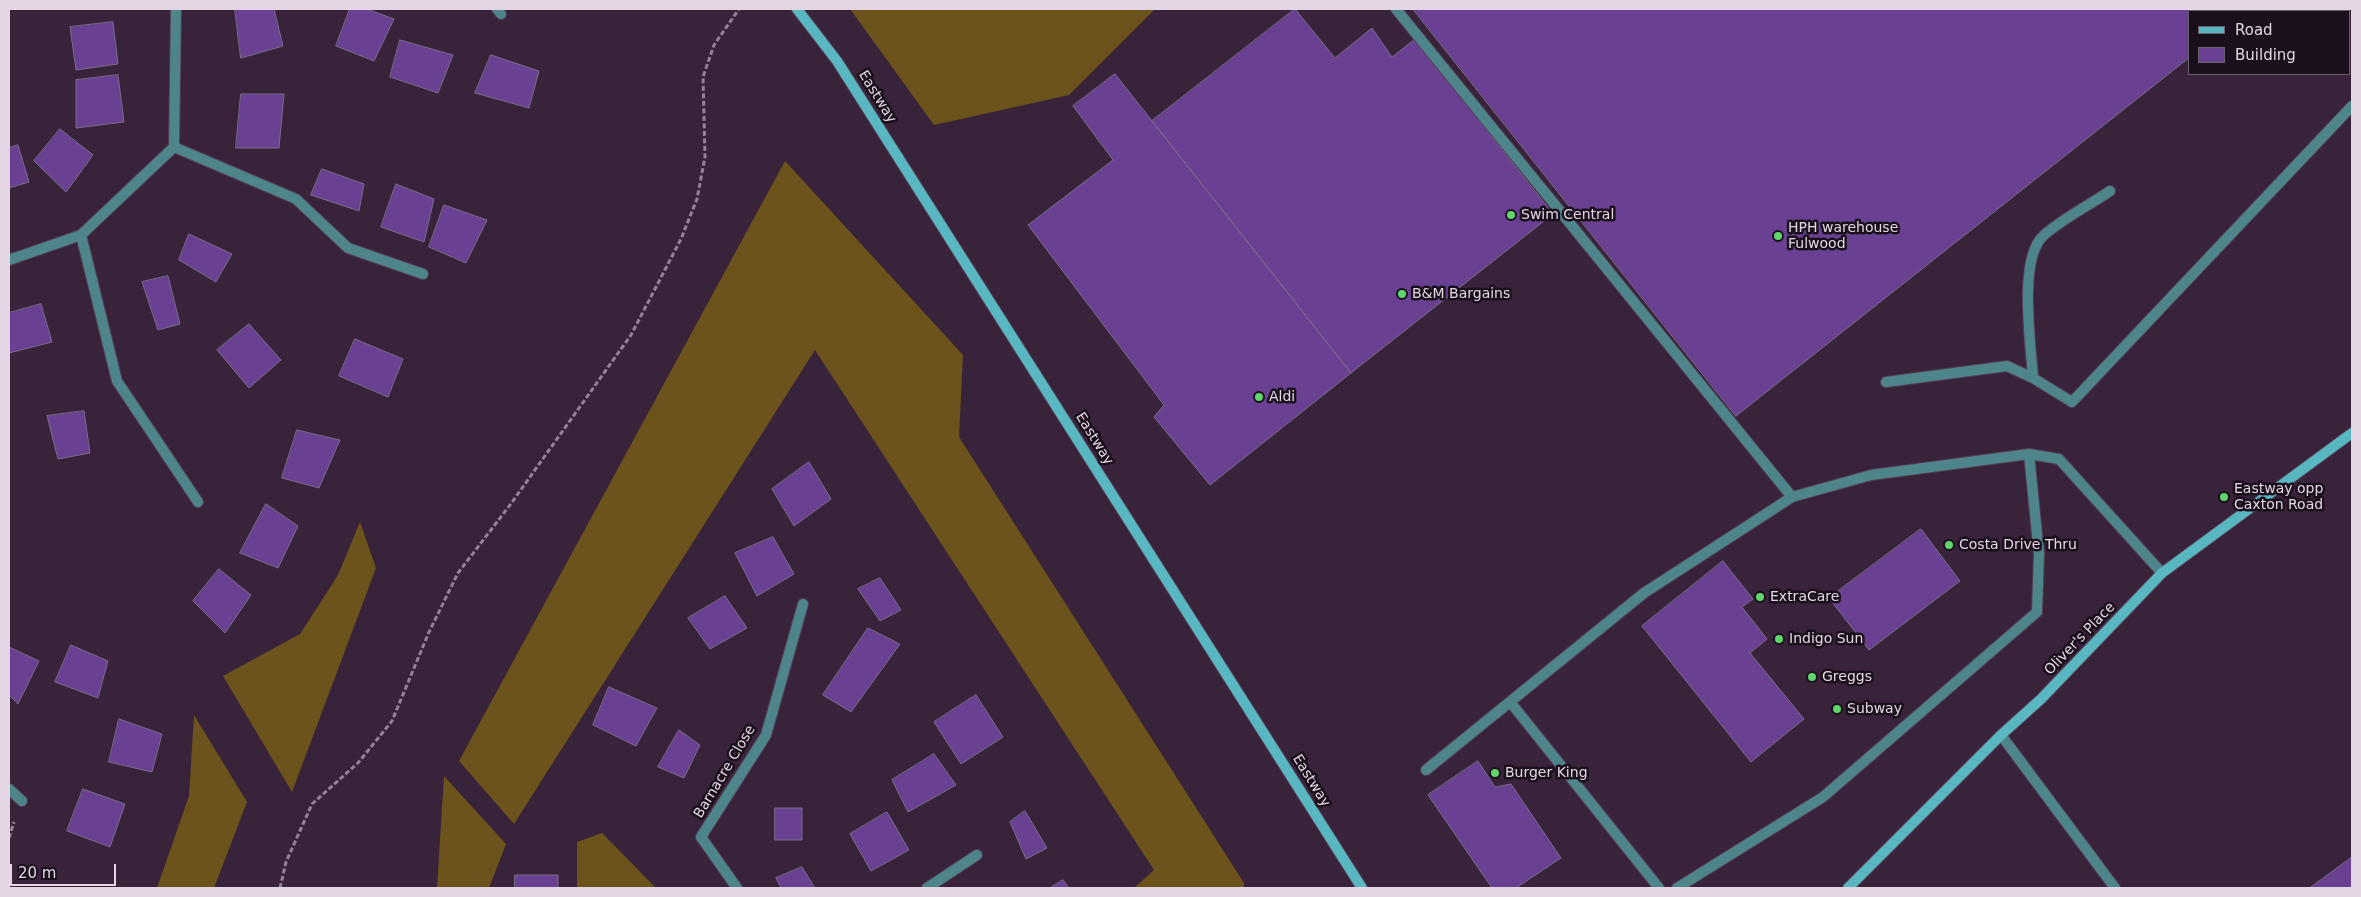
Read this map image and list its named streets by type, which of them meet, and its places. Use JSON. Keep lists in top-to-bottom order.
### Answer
{
  "streets": {
    "main road": ["Eastway", "Oliver's Place"],
    "street": ["Barnacre Close"]
  },
  "places": [
    "Swim Central",
    "HPH warehouse Fulwood",
    "B&M Bargains",
    "Aldi",
    "Eastway opp Caxton Road",
    "Costa Drive Thru",
    "ExtraCare",
    "Indigo Sun",
    "Greggs",
    "Subway",
    "Burger King"
  ],
  "legend": ["Road", "Building"],
  "scale_bar": "20 m"
}
